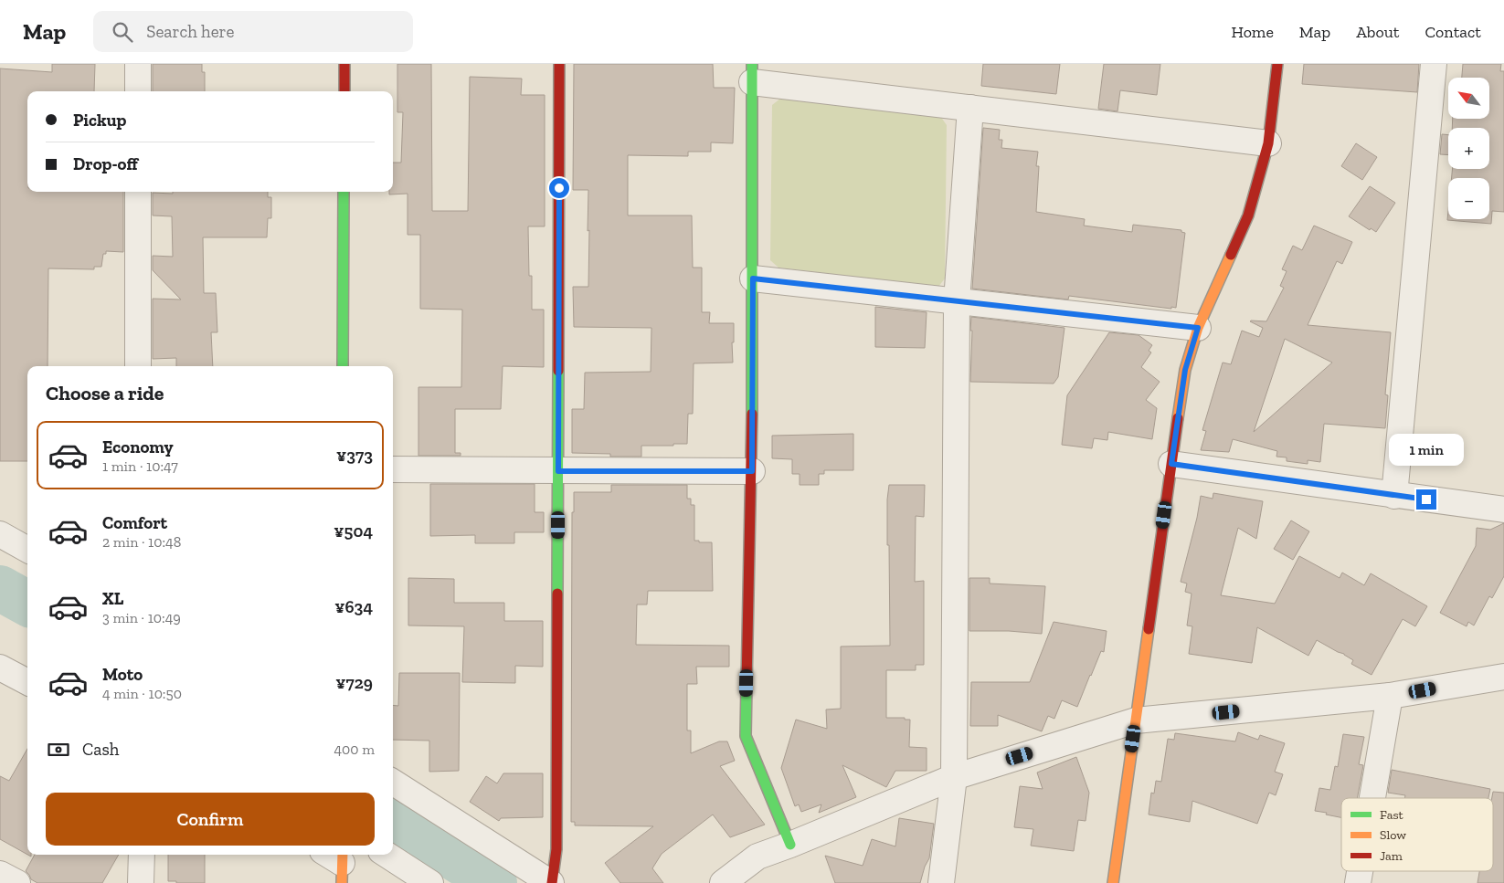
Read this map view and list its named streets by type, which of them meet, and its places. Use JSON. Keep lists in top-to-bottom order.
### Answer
{
  "legend": ["Fast", "Slow", "Jam"],
  "north": "top left",
  "page": {
    "header": "Map",
    "search": "Search here",
    "nav": [
      "Home",
      "Map",
      "About",
      "Contact"
    ],
    "map_buttons": ["+", "−"],
    "banner": ["Pickup", "Drop-off"],
    "heading": "Choose a ride",
    "list": [
      {
        "name": "Economy",
        "note": "1 min · 10:47",
        "value": "¥373"
      },
      {
        "name": "Comfort",
        "note": "2 min · 10:48",
        "value": "¥504"
      },
      {
        "name": "XL",
        "note": "3 min · 10:49",
        "value": "¥634"
      },
      {
        "name": "Moto",
        "note": "4 min · 10:50",
        "value": "¥729"
      }
    ],
    "bubble": "1 min",
    "pay": ["Cash", "400 m"],
    "buttons": "Confirm"
  }
}
